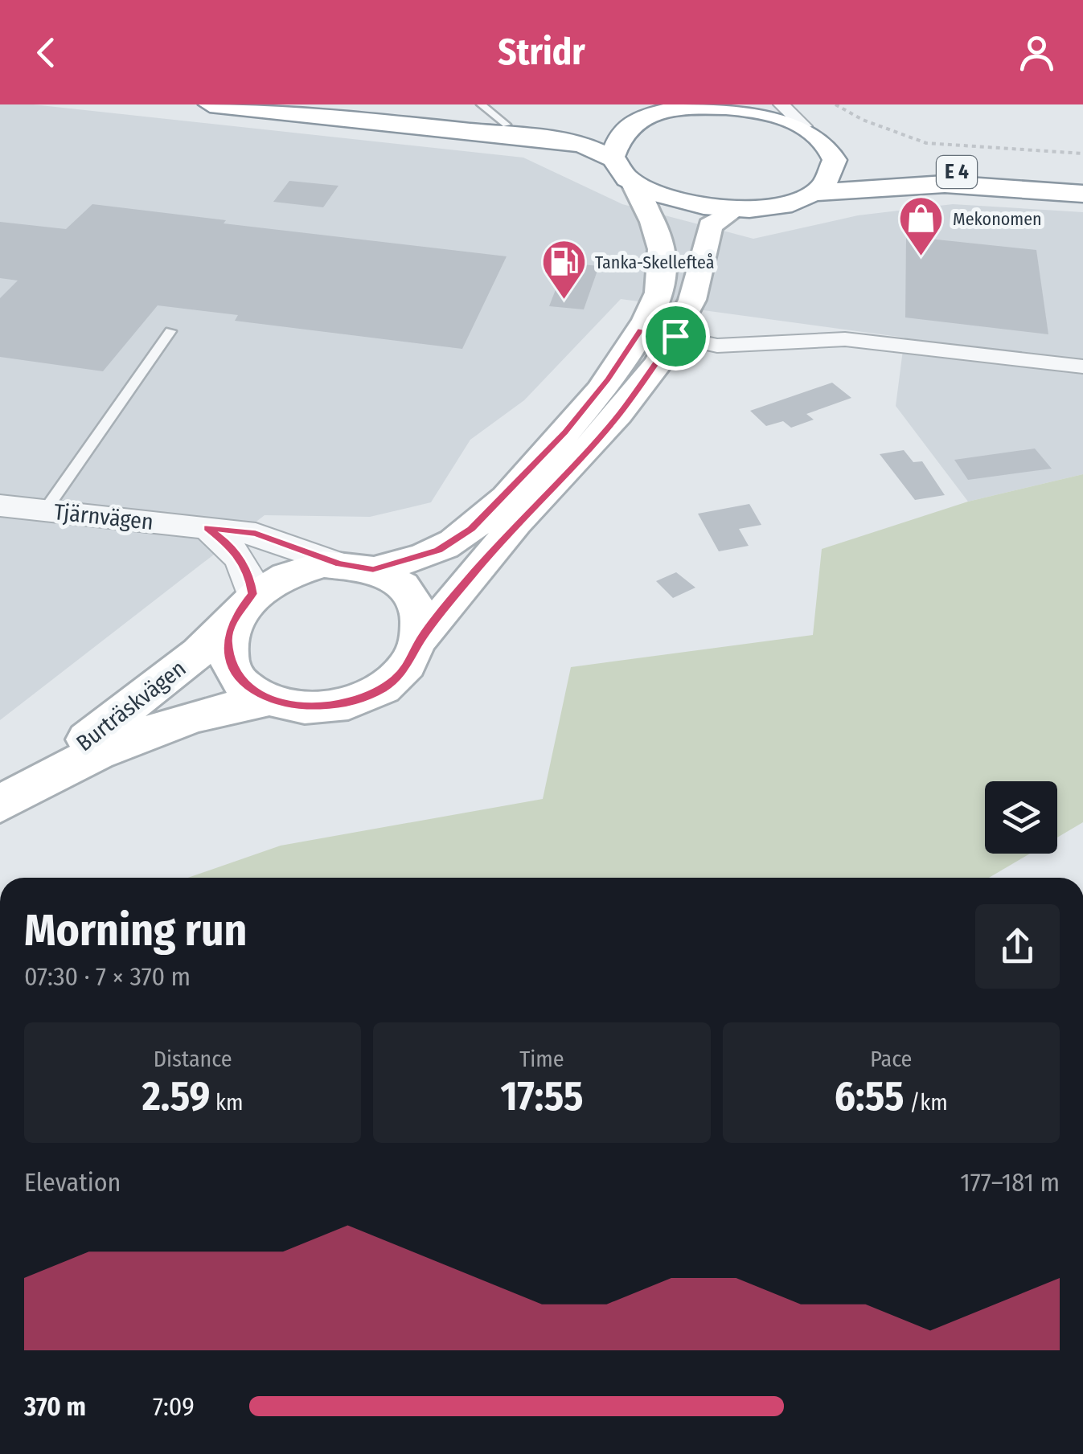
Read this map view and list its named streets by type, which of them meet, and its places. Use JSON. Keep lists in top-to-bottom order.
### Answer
{
  "streets": {
    "highway": ["E 4"],
    "main road": ["Burträskvägen"],
    "street": ["Tjärnvägen"]
  },
  "crossings": [
    ["Tjärnvägen", "Burträskvägen"]
  ],
  "places": {
    "shop": ["Mekonomen"],
    "fuel station": ["Tanka-Skellefteå"]
  },
  "page": {
    "header": "Stridr",
    "heading": ["Morning run", "07:30 · 7 × 370 m"],
    "stats": [
      ["Distance", "2.59 km"],
      ["Time", "17:55"],
      ["Pace", "6:55 /km"]
    ],
    "chart": ["Elevation", "177–181 m"],
    "list": [
      {
        "name": "370 m",
        "note": "7:09"
      }
    ]
  }
}
